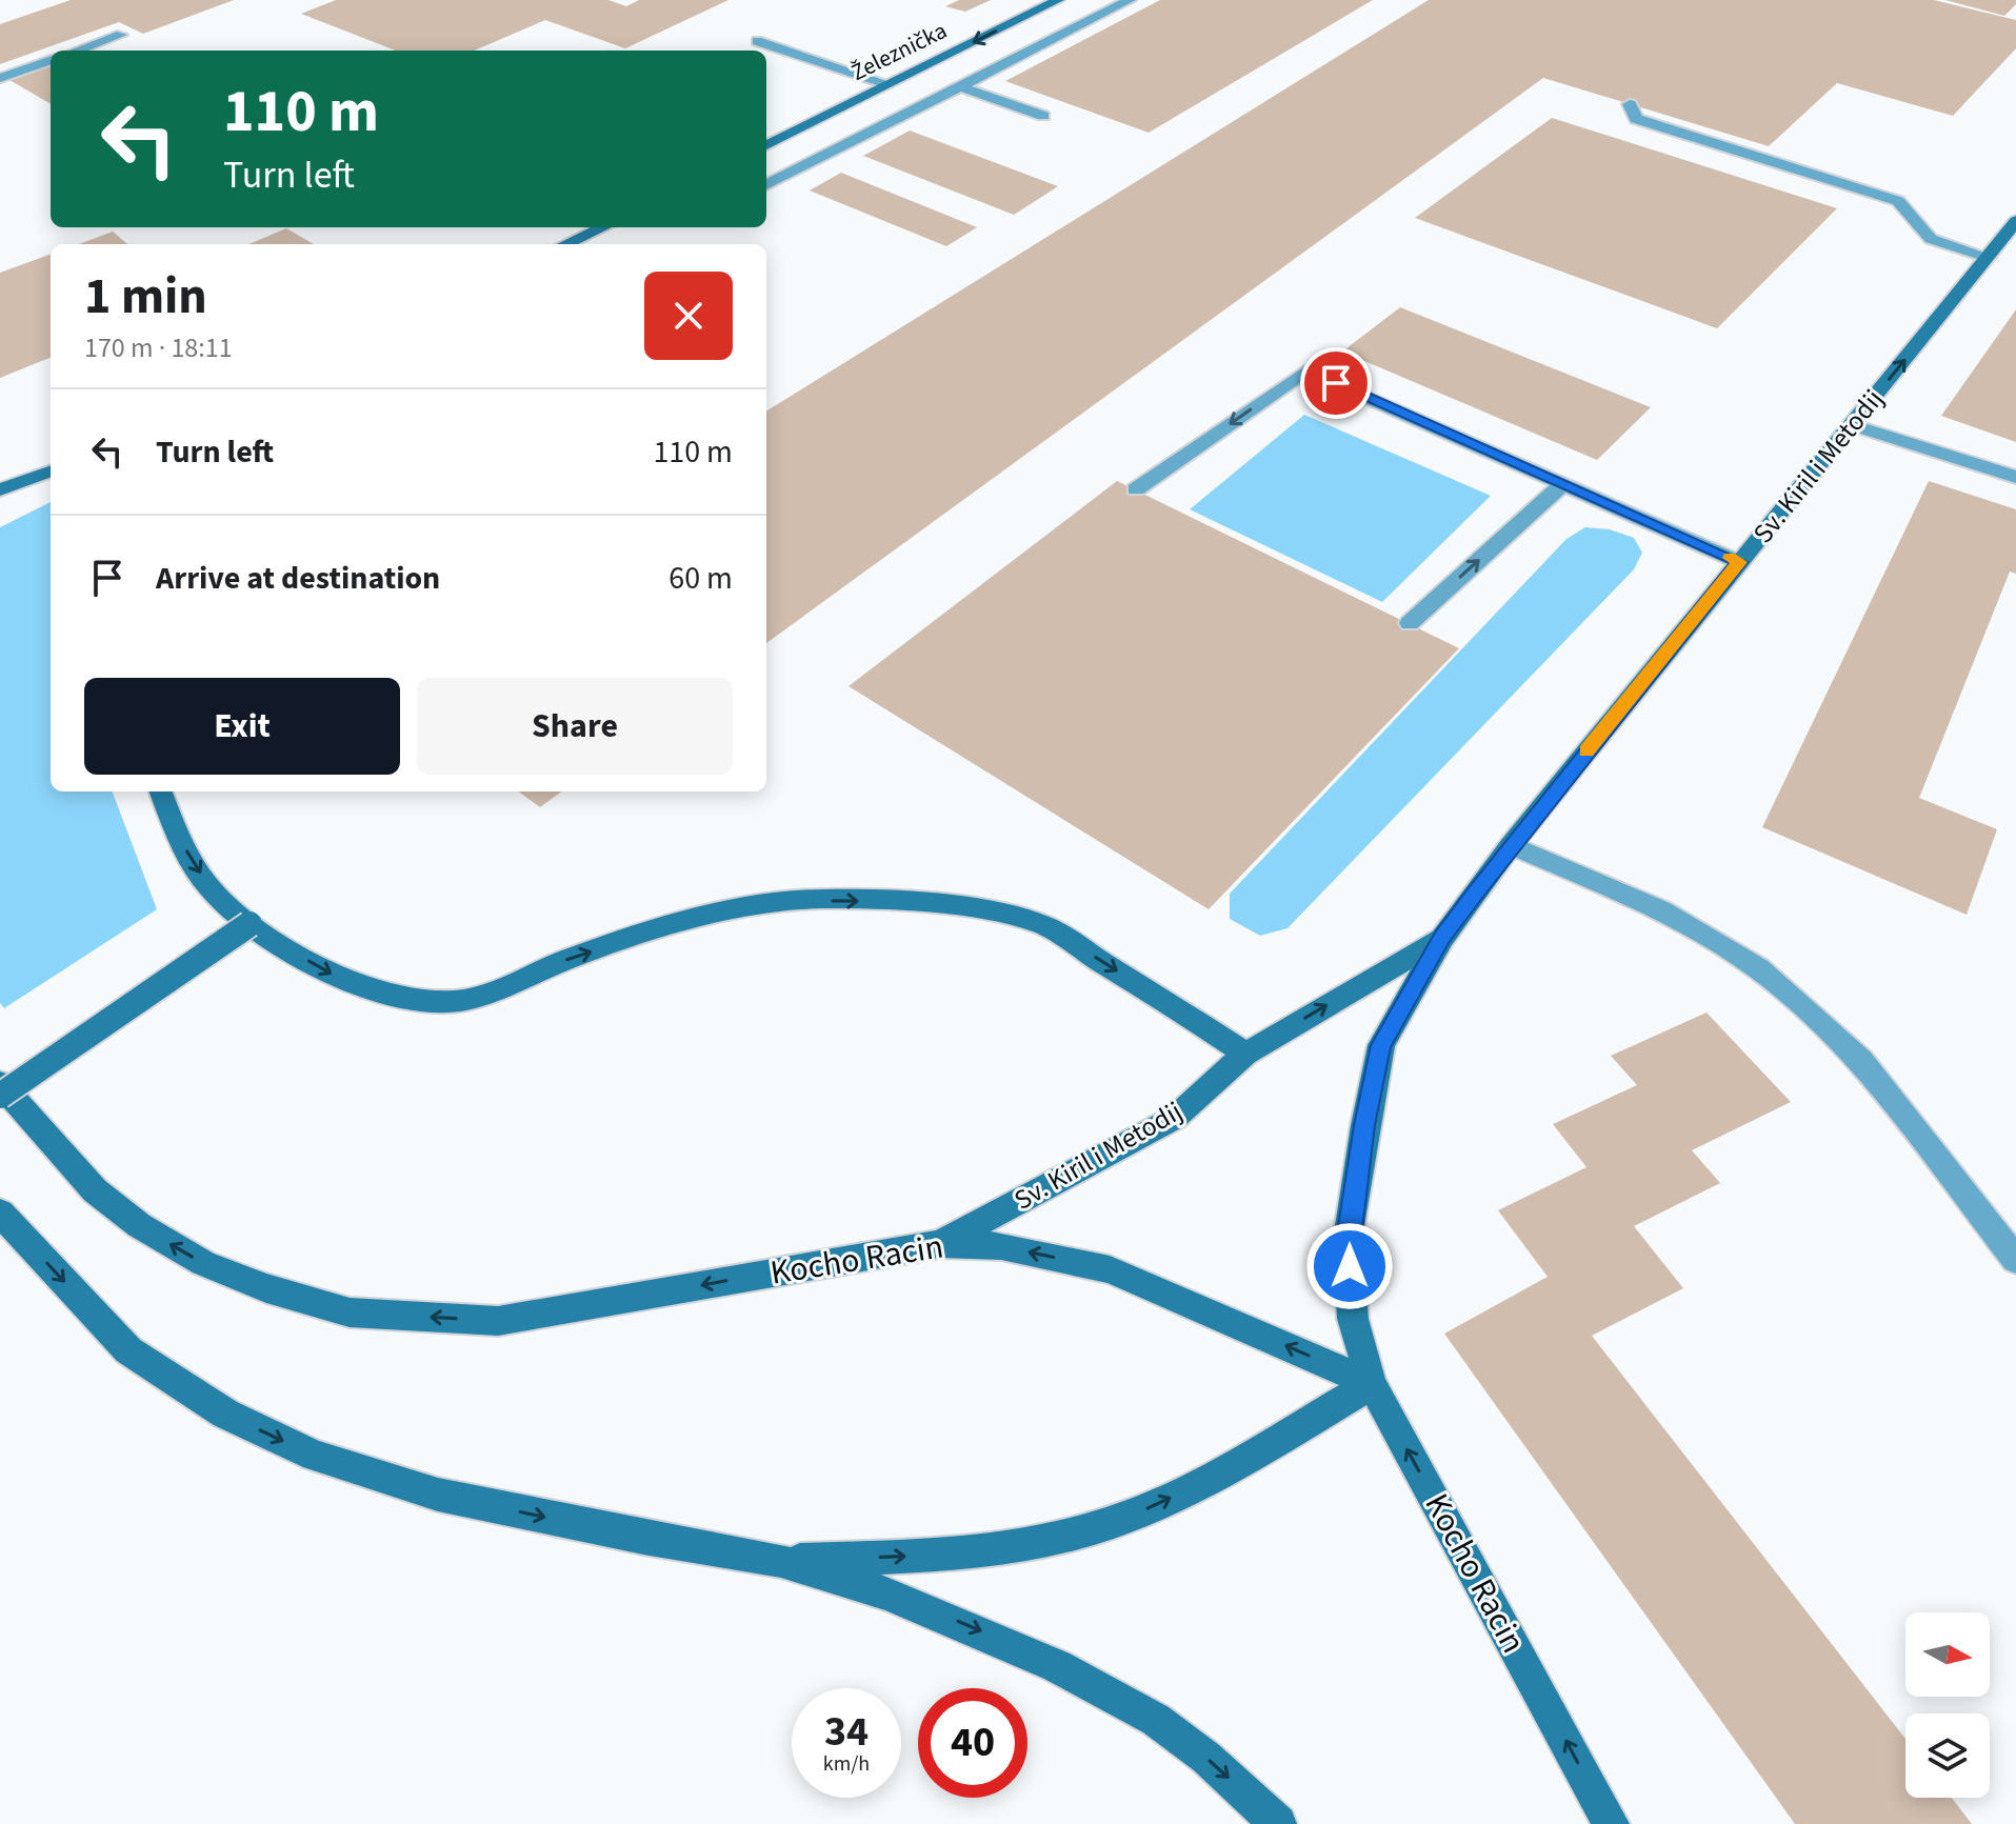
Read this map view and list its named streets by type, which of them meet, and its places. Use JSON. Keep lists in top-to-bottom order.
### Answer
{
  "streets": {
    "street": ["Železnička", "Sv. Kiril i Metodij", "Kocho Racin"]
  },
  "crossings": [
    ["Sv. Kiril i Metodij", "Kocho Racin"]
  ],
  "north": "right",
  "page": {
    "turn": ["110 m", "Turn left"],
    "heading": ["1 min", "170 m · 18:11"],
    "list": [
      {
        "name": "Turn left",
        "value": "110 m"
      },
      {
        "name": "Arrive at destination",
        "value": "60 m"
      }
    ],
    "buttons": ["Exit", "Share"],
    "speed": "34 km/h",
    "limit": "40"
  }
}
